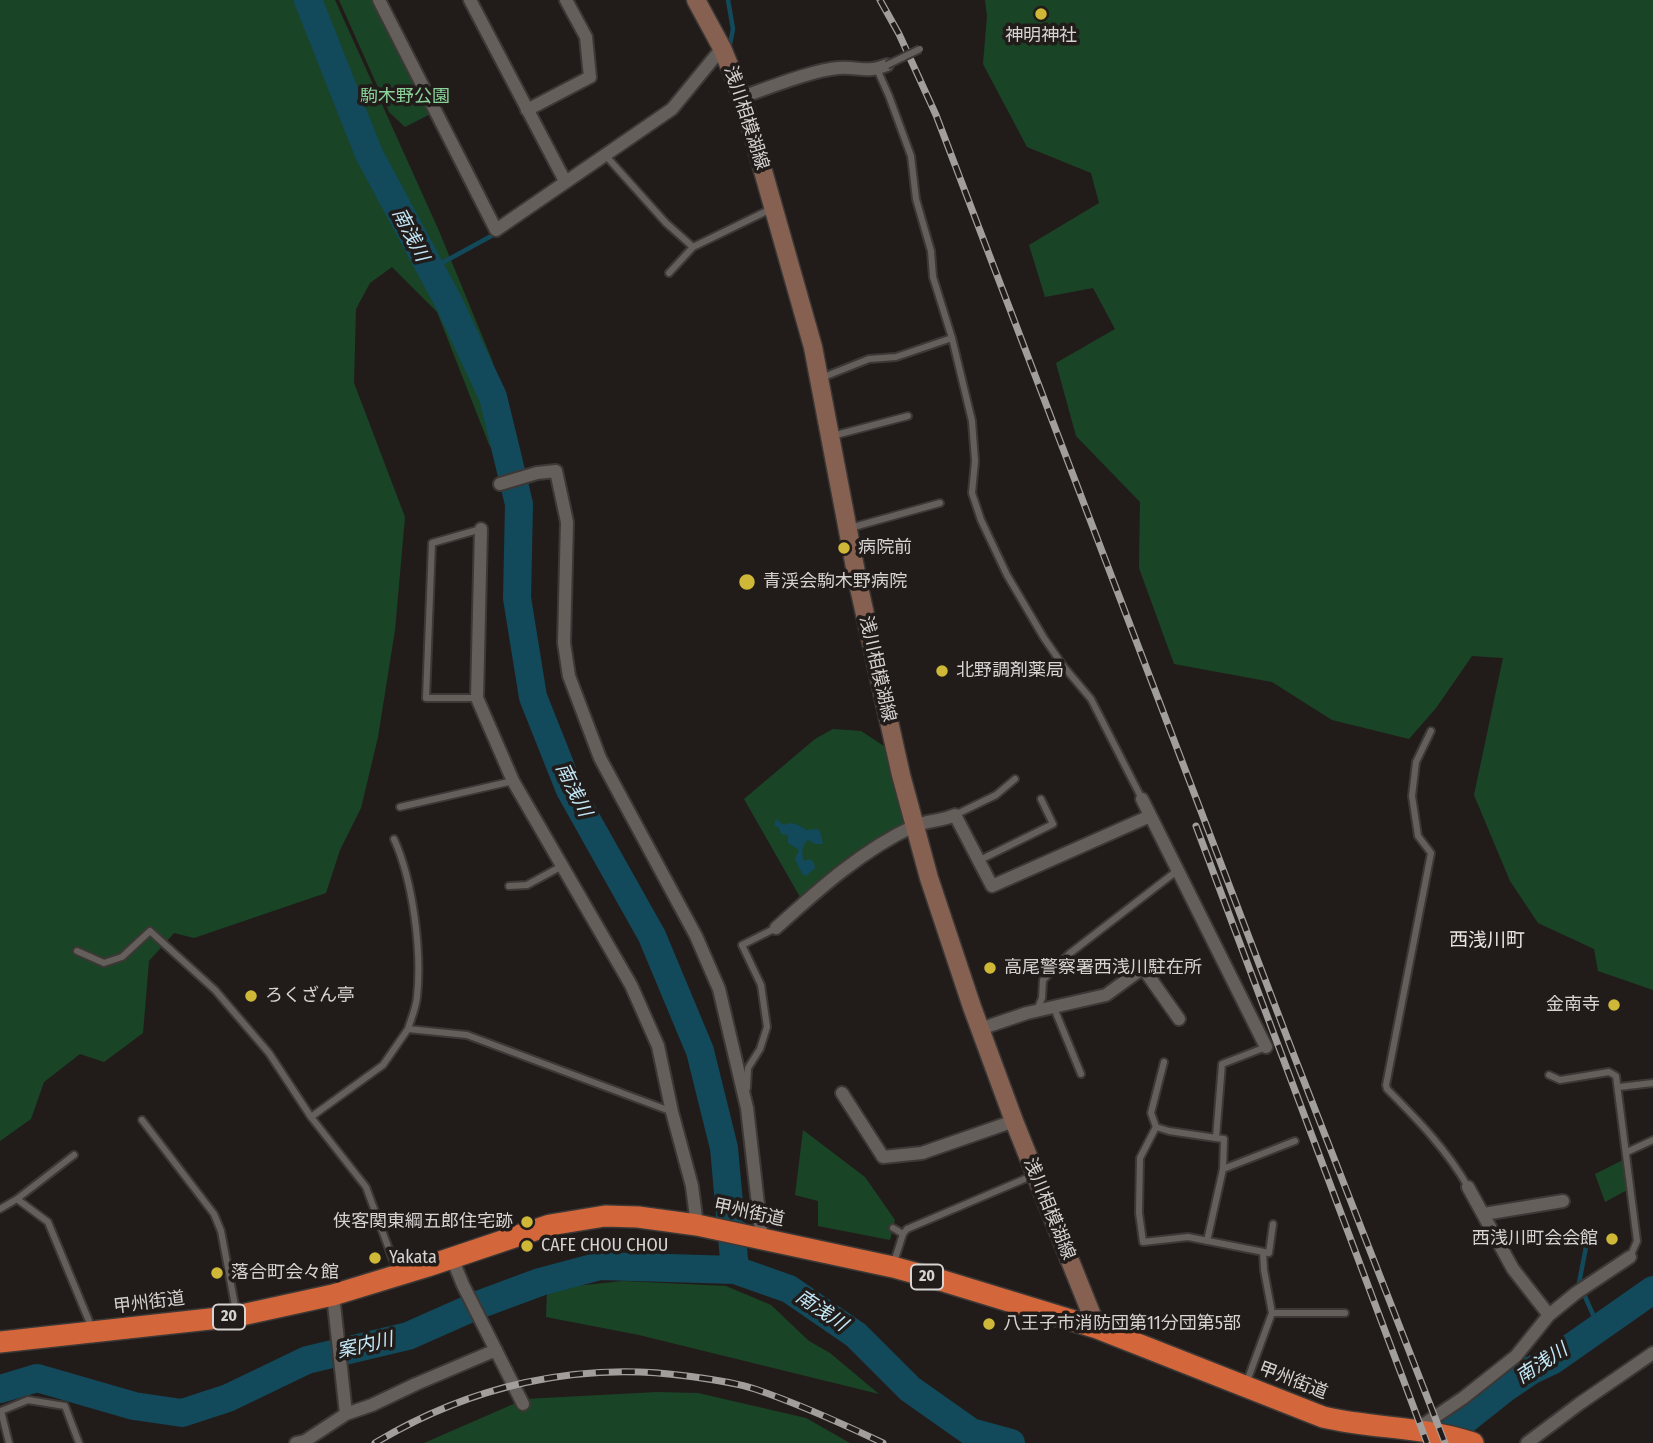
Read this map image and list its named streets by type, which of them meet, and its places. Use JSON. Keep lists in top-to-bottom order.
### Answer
{
  "streets": {
    "highway": ["甲州街道", "20"],
    "main road": ["浅川相模湖線"]
  },
  "crossings": [
    ["浅川相模湖線", "甲州街道"]
  ],
  "districts": ["西浅川町"],
  "water": ["南浅川", "案内川"],
  "parks": ["駒木野公園"],
  "places": [
    "神明神社",
    "病院前",
    "青渓会駒木野病院",
    "北野調剤薬局",
    "高尾警察署西浅川駐在所",
    "ろくざん亭",
    "金南寺",
    "侠客関東綱五郎住宅跡",
    "西浅川町会会館",
    "CAFE CHOU CHOU",
    "Yakata",
    "落合町会々館",
    "八王子市消防団第11分団第5部"
  ]
}
